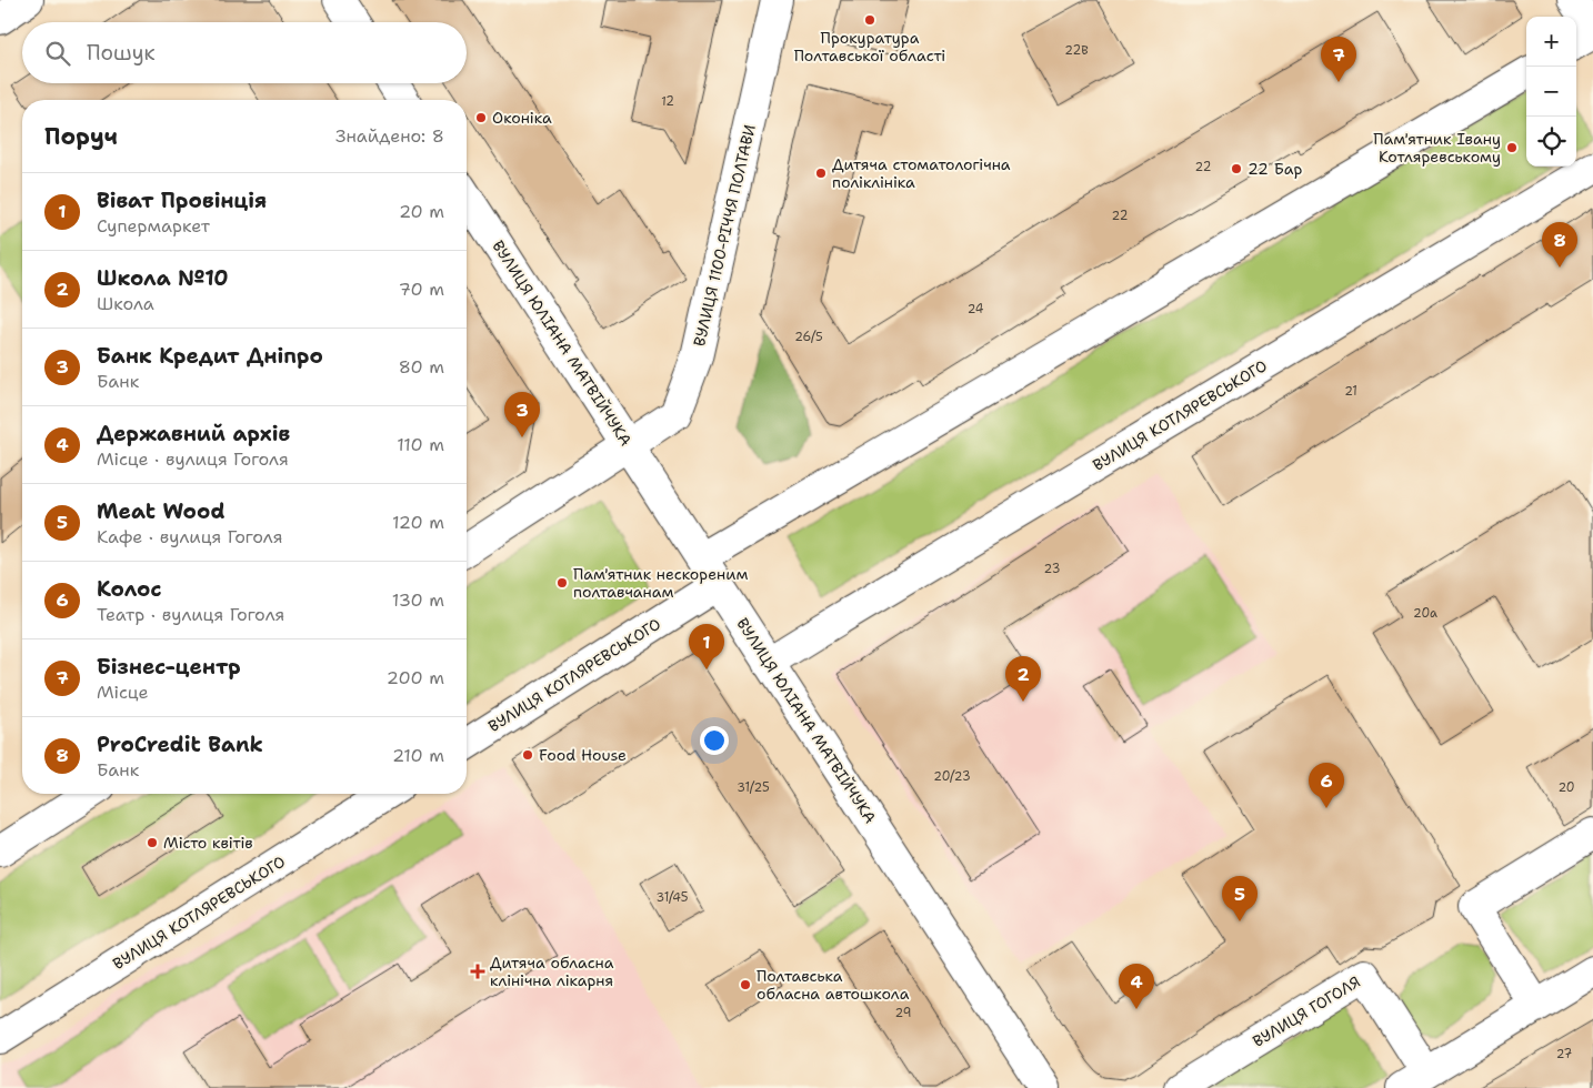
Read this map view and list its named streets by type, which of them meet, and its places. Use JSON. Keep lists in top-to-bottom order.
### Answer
{
  "streets": {
    "street": [
      "ВУЛИЦЯ 1100-РІЧЧЯ ПОЛТАВИ",
      "ВУЛИЦЯ ЮЛІАНА МАТВІЙЧУКА",
      "ВУЛИЦЯ КОТЛЯРЕВСЬКОГО",
      "ВУЛИЦЯ ГОГОЛЯ"
    ]
  },
  "crossings": [
    ["ВУЛИЦЯ 1100-РІЧЧЯ ПОЛТАВИ", "ВУЛИЦЯ ЮЛІАНА МАТВІЙЧУКА"],
    ["ВУЛИЦЯ ЮЛІАНА МАТВІЙЧУКА", "ВУЛИЦЯ КОТЛЯРЕВСЬКОГО"]
  ],
  "places": {
    "other": [
      "Прокуратура Полтавської області",
      "Оконіка",
      "Пам'ятник Івану Котляревському",
      "22 Бар",
      "Дитяча стоматологічна поліклініка",
      "Пам'ятник нескореним полтавчанам",
      "Food House",
      "Місто квітів",
      "Полтавська обласна автошкола"
    ],
    "health": ["Дитяча обласна клінічна лікарня"]
  },
  "house_numbers": [
    "22В",
    "12",
    "22",
    "22",
    "24",
    "26/5",
    "21",
    "23",
    "20а",
    "20/23",
    "31/25",
    "20",
    "31/45",
    "29",
    "27"
  ],
  "page": {
    "map_buttons": ["+", "−"],
    "search": "Пошук",
    "pins": [
      "7",
      "8",
      "3",
      "1",
      "2",
      "6",
      "5",
      "4"
    ],
    "heading": ["Поруч", "Знайдено: 8"],
    "list": [
      {
        "mark": "1",
        "name": "Віват Провінція",
        "note": "Супермаркет",
        "value": "20 m"
      },
      {
        "mark": "2",
        "name": "Школа №10",
        "note": "Школа",
        "value": "70 m"
      },
      {
        "mark": "3",
        "name": "Банк Кредит Дніпро",
        "note": "Банк",
        "value": "80 m"
      },
      {
        "mark": "4",
        "name": "Державний архів",
        "note": "Місце · вулиця Гоголя",
        "value": "110 m"
      },
      {
        "mark": "5",
        "name": "Meat Wood",
        "note": "Кафе · вулиця Гоголя",
        "value": "120 m"
      },
      {
        "mark": "6",
        "name": "Колос",
        "note": "Театр · вулиця Гоголя",
        "value": "130 m"
      },
      {
        "mark": "7",
        "name": "Бізнес-центр",
        "note": "Місце",
        "value": "200 m"
      },
      {
        "mark": "8",
        "name": "ProCredit Bank",
        "note": "Банк",
        "value": "210 m"
      }
    ]
  }
}
